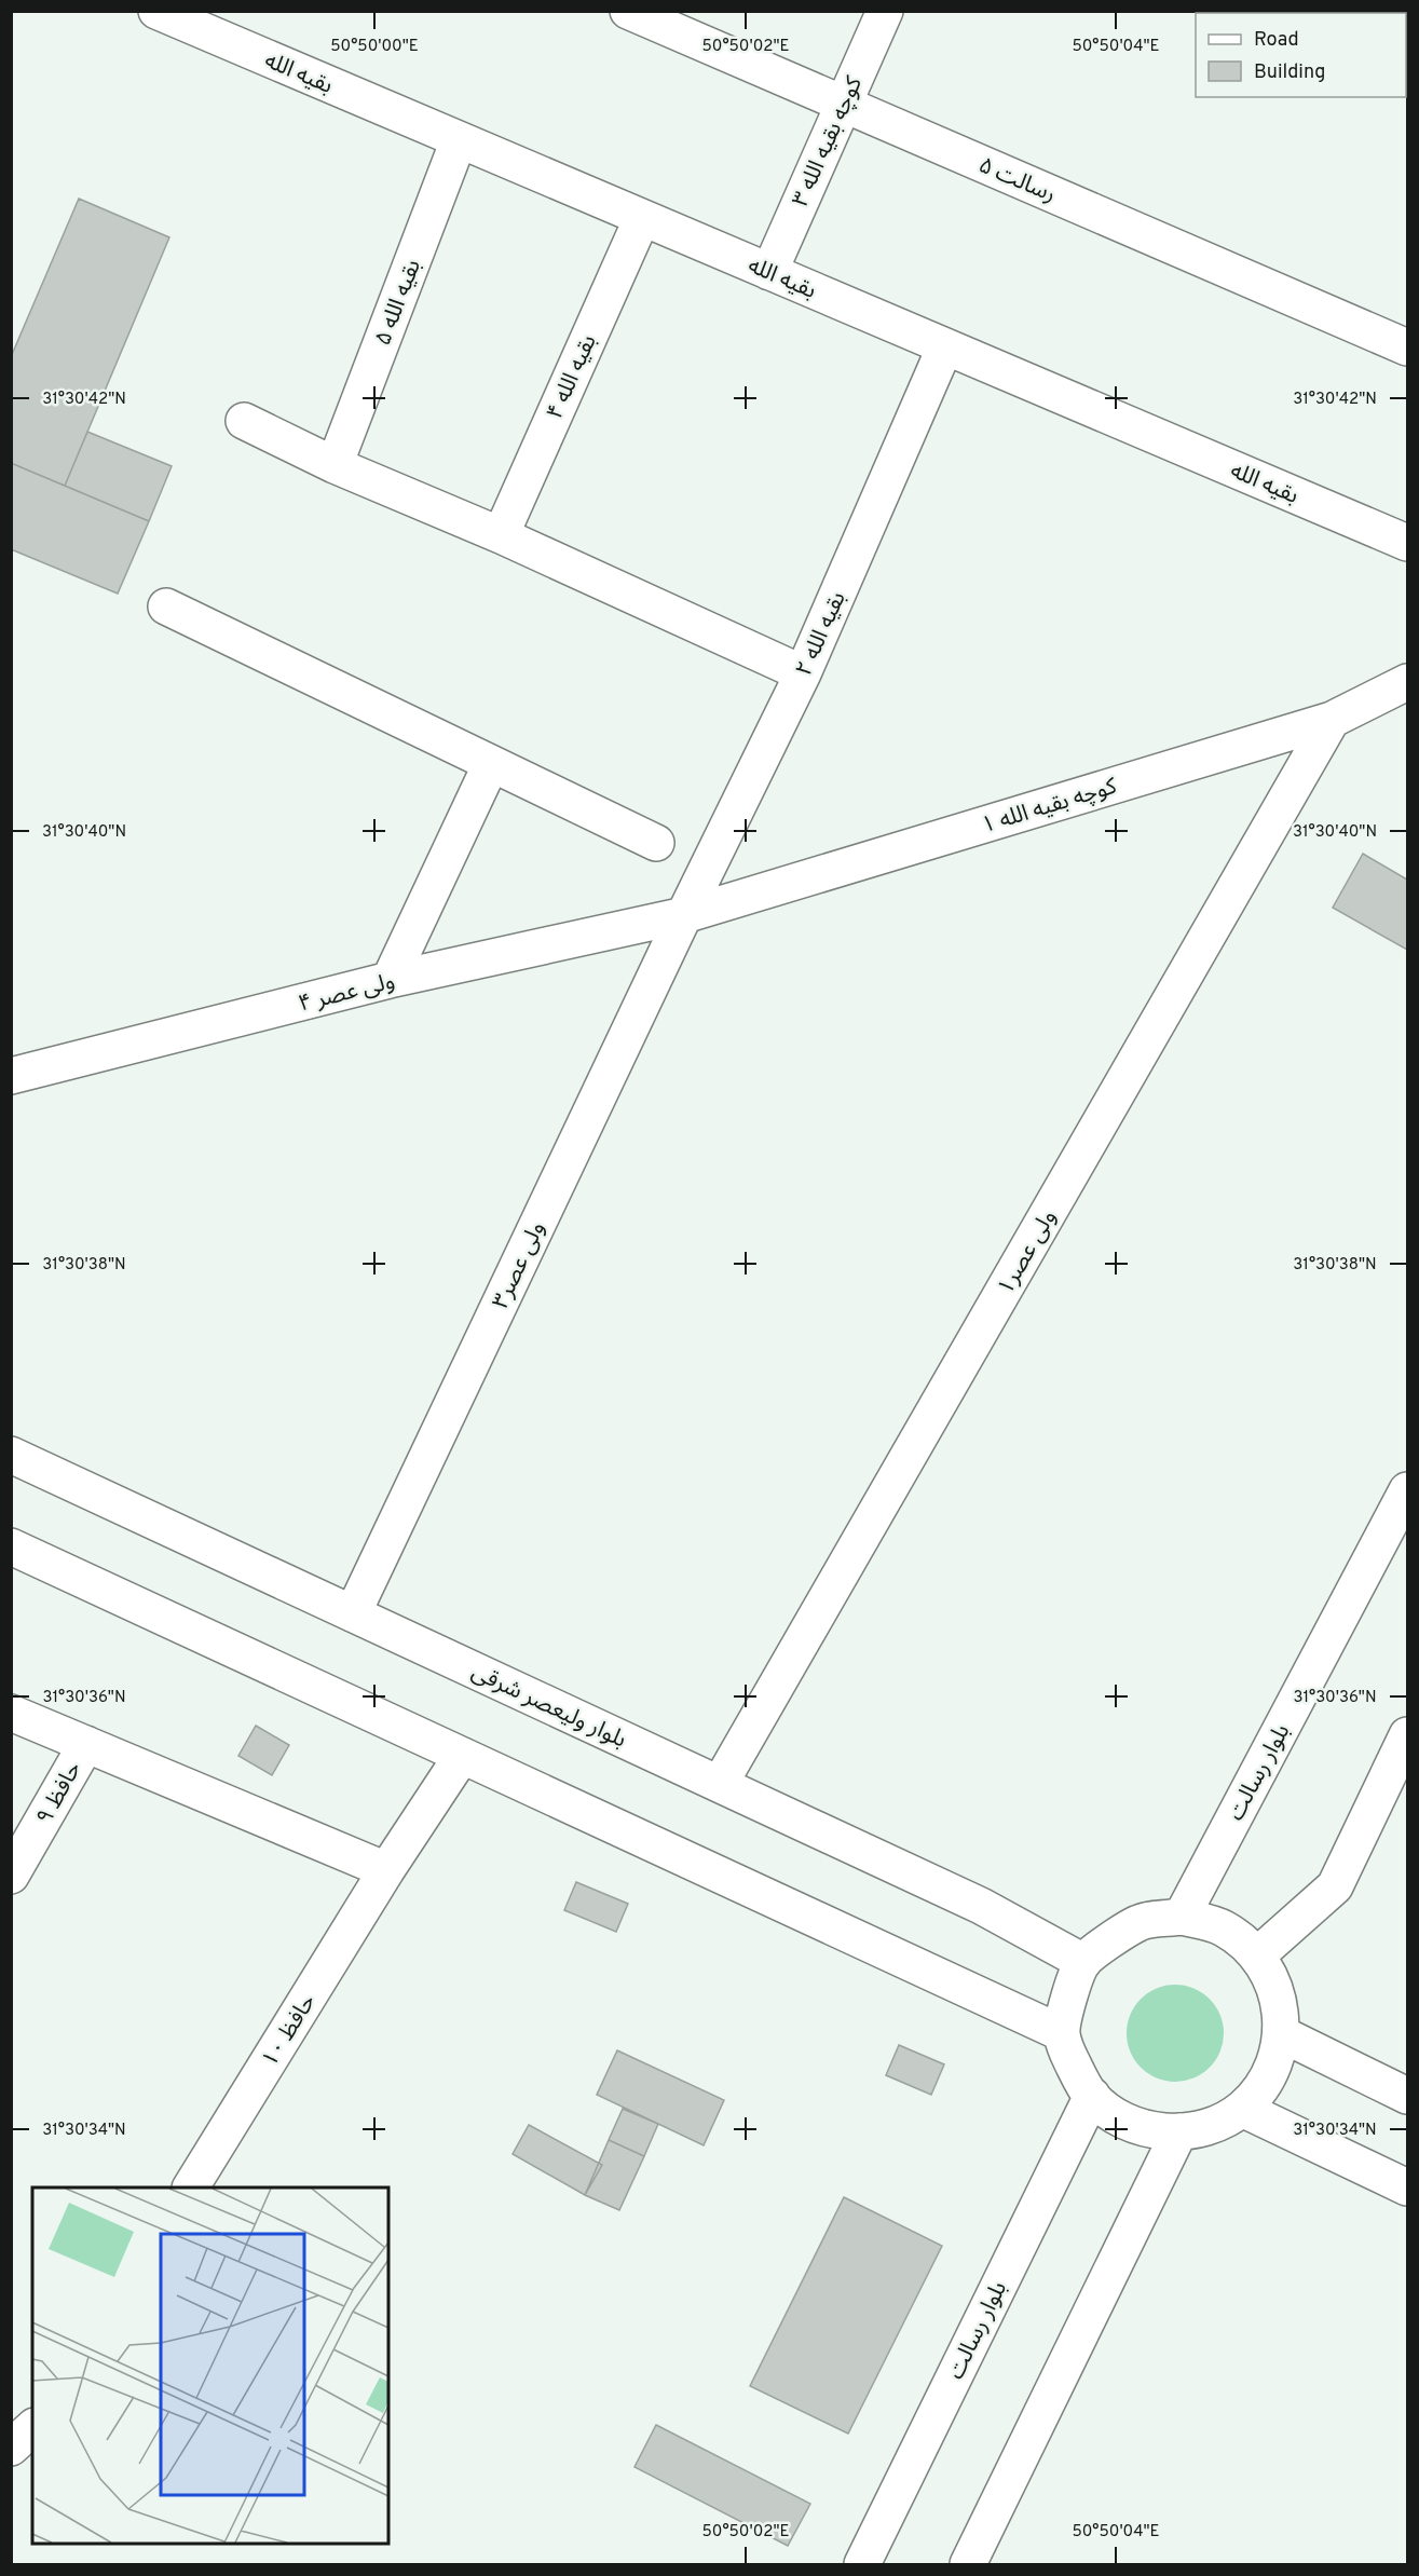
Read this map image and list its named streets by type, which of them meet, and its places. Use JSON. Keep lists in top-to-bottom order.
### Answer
{
  "streets": {
    "street": [
      "بقیه الله",
      "کوچه بقیه الله ۳",
      "رسالت ۵",
      "بقیه الله ۵",
      "بقیه الله ۴",
      "بقیه الله ۲",
      "کوچه بقیه الله ۱",
      "ولی عصر ۴",
      "ولی عصر۱",
      "ولی عصر۳",
      "بلوار ولیعصر شرقی",
      "بلوار رسالت",
      "حافظ ۹",
      "حافظ ۱۰"
    ]
  },
  "crossings": [
    ["بقیه الله", "کوچه بقیه الله ۳"],
    ["بقیه الله", "بقیه الله ۵"],
    ["بقیه الله", "بقیه الله ۴"],
    ["بقیه الله", "بقیه الله ۲"],
    ["کوچه بقیه الله ۳", "رسالت ۵"],
    ["بقیه الله ۲", "کوچه بقیه الله ۱"],
    ["بقیه الله ۲", "ولی عصر ۴"],
    ["بقیه الله ۲", "ولی عصر۳"],
    ["کوچه بقیه الله ۱", "ولی عصر ۴"],
    ["کوچه بقیه الله ۱", "ولی عصر۱"],
    ["کوچه بقیه الله ۱", "ولی عصر۳"],
    ["ولی عصر ۴", "ولی عصر۳"],
    ["ولی عصر۱", "بلوار ولیعصر شرقی"],
    ["ولی عصر۳", "بلوار ولیعصر شرقی"],
    ["بلوار ولیعصر شرقی", "بلوار رسالت"]
  ],
  "legend": ["Road", "Building"],
  "coordinates": [
    "50°50'00\"E",
    "50°50'02\"E",
    "50°50'04\"E",
    "31°30'42\"N",
    "31°30'40\"N",
    "31°30'38\"N",
    "31°30'36\"N",
    "31°30'34\"N"
  ]
}
